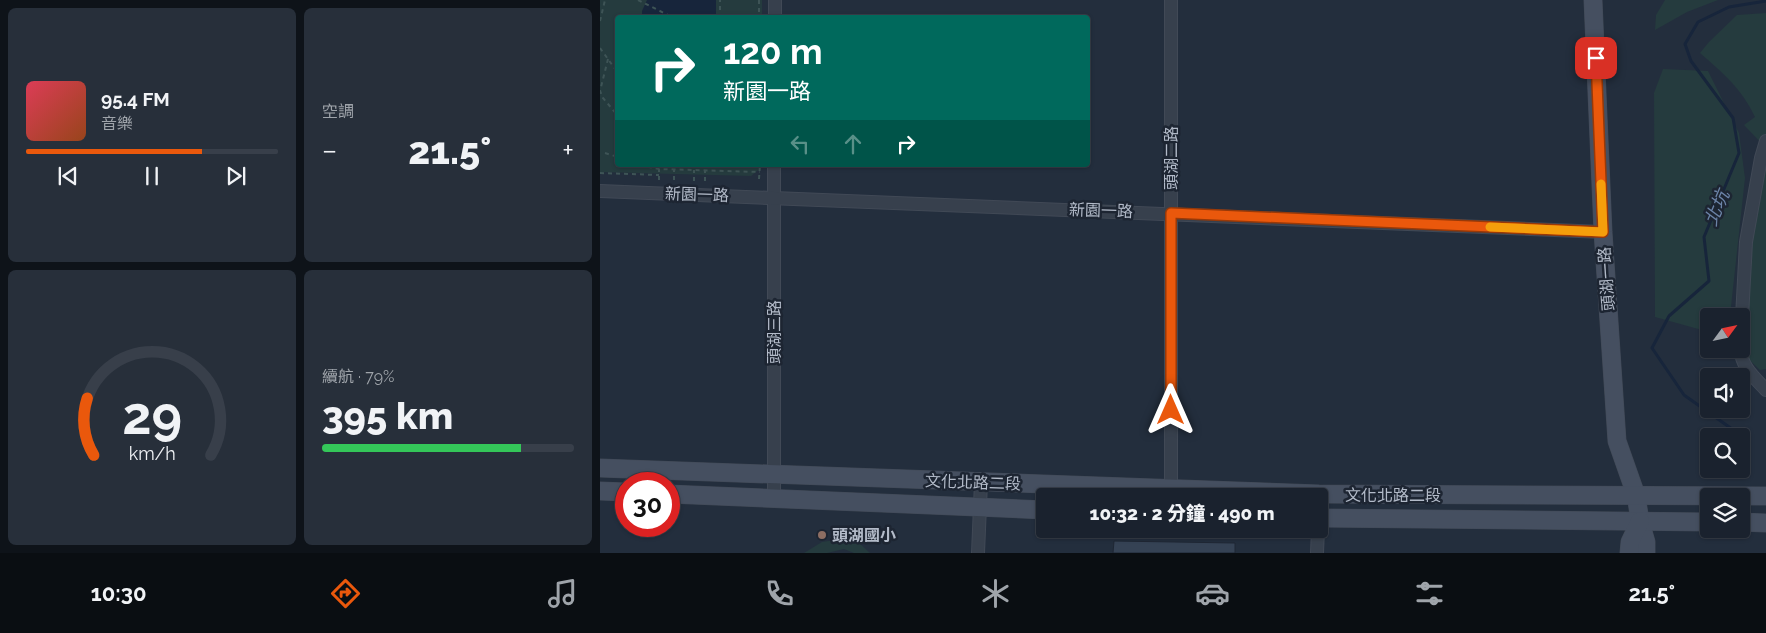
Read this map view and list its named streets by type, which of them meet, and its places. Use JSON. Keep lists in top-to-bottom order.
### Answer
{
  "streets": {
    "street": [
      "頭湖二路",
      "新園一路",
      "頭湖一路",
      "頭湖三路",
      "文化北路二段"
    ]
  },
  "crossings": [
    ["頭湖二路", "新園一路"],
    ["新園一路", "頭湖一路"],
    ["新園一路", "頭湖三路"],
    ["頭湖一路", "文化北路二段"],
    ["頭湖三路", "文化北路二段"]
  ],
  "water": ["北坑"],
  "places": ["頭湖國小"],
  "north": "top right",
  "page": {
    "tile": [
      "空調",
      ["續航 · 79%", "395 km"]
    ],
    "turn": ["120 m", "新園一路"],
    "song": ["95.4 FM", "音樂"],
    "heat": ["−", "21.5°", "+"],
    "limit": "30",
    "trip": "10:32 · 2 分鐘 · 490 m",
    "tabs": ["10:30", "21.5°"],
    "gauge": ["29", "km/h"]
  }
}
